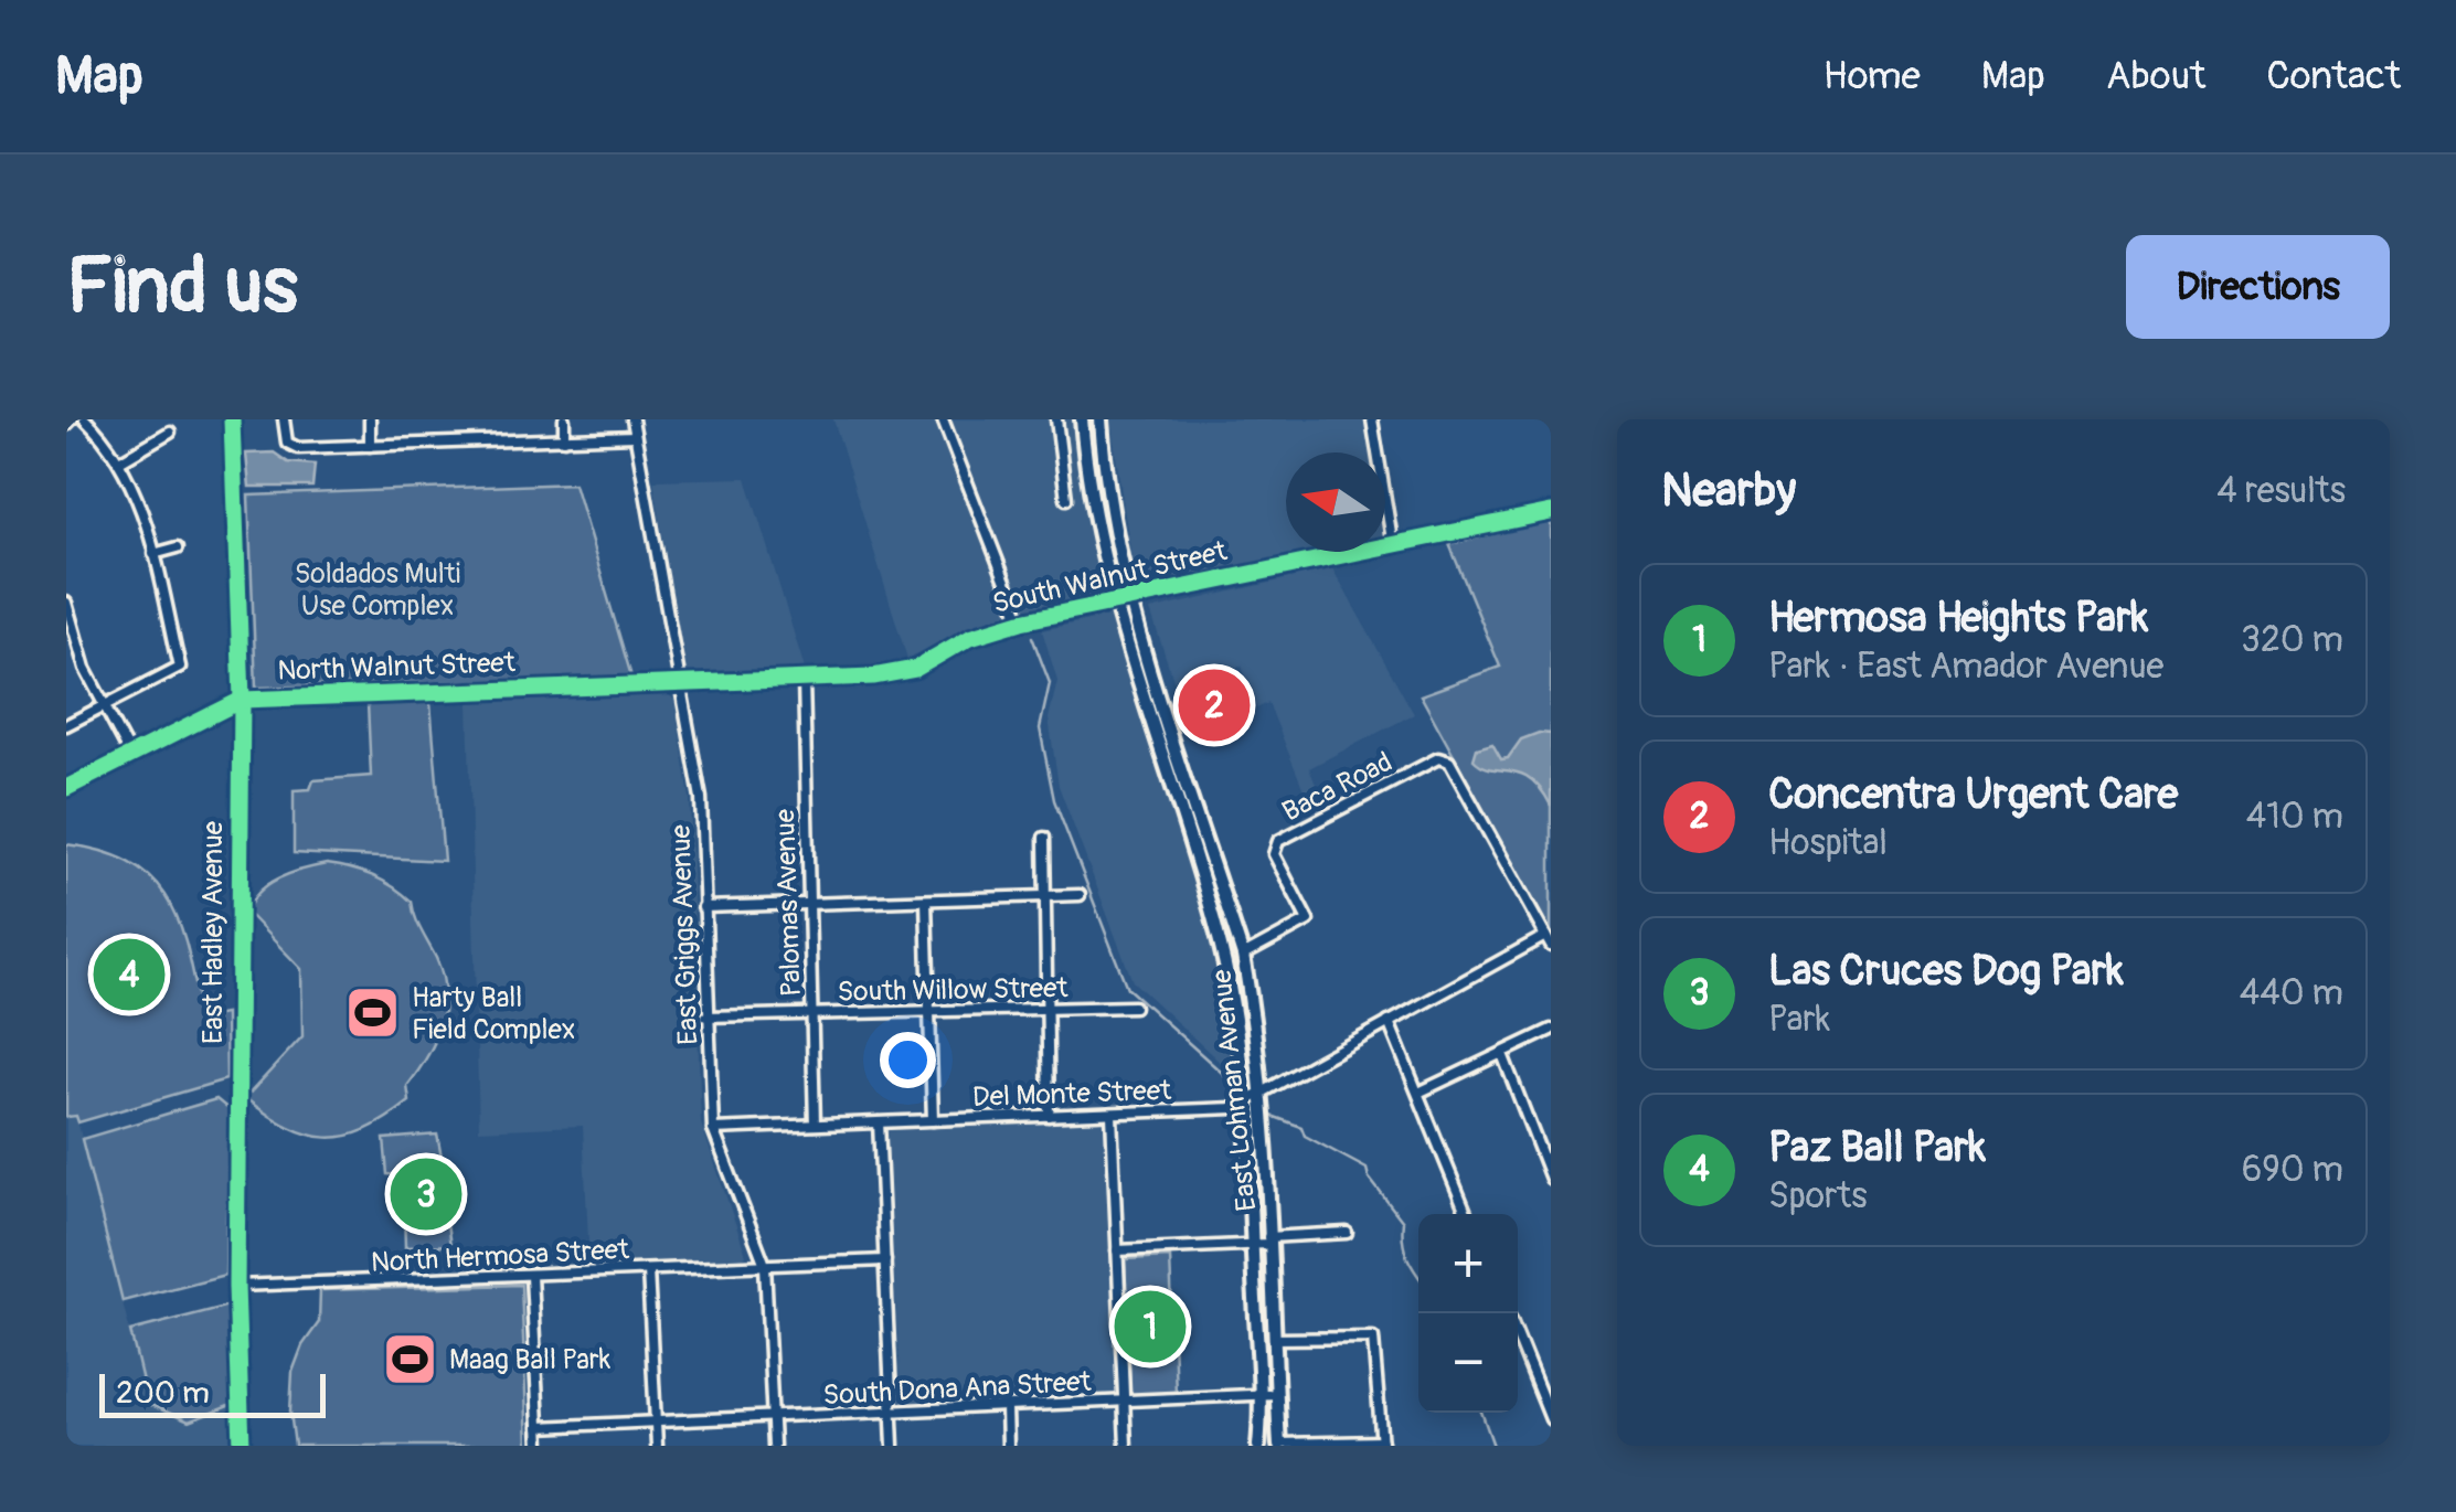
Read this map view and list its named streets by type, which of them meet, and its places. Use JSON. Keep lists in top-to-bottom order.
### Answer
{
  "streets": {
    "main road": ["East Lohman Avenue"],
    "street": [
      "South Walnut Street",
      "North Walnut Street",
      "Baca Road",
      "Palomas Avenue",
      "East Hadley Avenue",
      "East Griggs Avenue",
      "South Willow Street",
      "Del Monte Street",
      "North Hermosa Street",
      "South Dona Ana Street"
    ]
  },
  "crossings": [
    ["South Walnut Street", "North Walnut Street"],
    ["South Walnut Street", "Palomas Avenue"],
    ["South Walnut Street", "East Griggs Avenue"],
    ["South Walnut Street", "East Lohman Avenue"],
    ["North Walnut Street", "East Hadley Avenue"],
    ["North Walnut Street", "East Griggs Avenue"],
    ["Baca Road", "East Lohman Avenue"],
    ["Palomas Avenue", "South Willow Street"],
    ["Palomas Avenue", "Del Monte Street"],
    ["East Hadley Avenue", "North Hermosa Street"],
    ["East Griggs Avenue", "South Willow Street"],
    ["East Griggs Avenue", "Del Monte Street"],
    ["East Griggs Avenue", "North Hermosa Street"],
    ["East Griggs Avenue", "South Dona Ana Street"],
    ["East Lohman Avenue", "Del Monte Street"],
    ["East Lohman Avenue", "South Dona Ana Street"]
  ],
  "parks": ["Soldados Multi Use Complex"],
  "places": {
    "sports": ["Harty Ball Field Complex", "Maag Ball Park"]
  },
  "scale_bar": "200 m",
  "north": "left",
  "page": {
    "header": "Map",
    "nav": [
      "Home",
      "Map",
      "About",
      "Contact"
    ],
    "buttons": "Directions",
    "title": "Find us",
    "heading": ["Nearby", "4 results"],
    "list": [
      {
        "mark": "1",
        "name": "Hermosa Heights Park",
        "note": "Park · East Amador Avenue",
        "value": "320 m"
      },
      {
        "mark": "2",
        "name": "Concentra Urgent Care",
        "note": "Hospital",
        "value": "410 m"
      },
      {
        "mark": "3",
        "name": "Las Cruces Dog Park",
        "note": "Park",
        "value": "440 m"
      },
      {
        "mark": "4",
        "name": "Paz Ball Park",
        "note": "Sports",
        "value": "690 m"
      }
    ],
    "pins": [
      "2",
      "4",
      "3",
      "1"
    ],
    "map_buttons": ["+", "−"],
    "scale": "200 m"
  }
}
